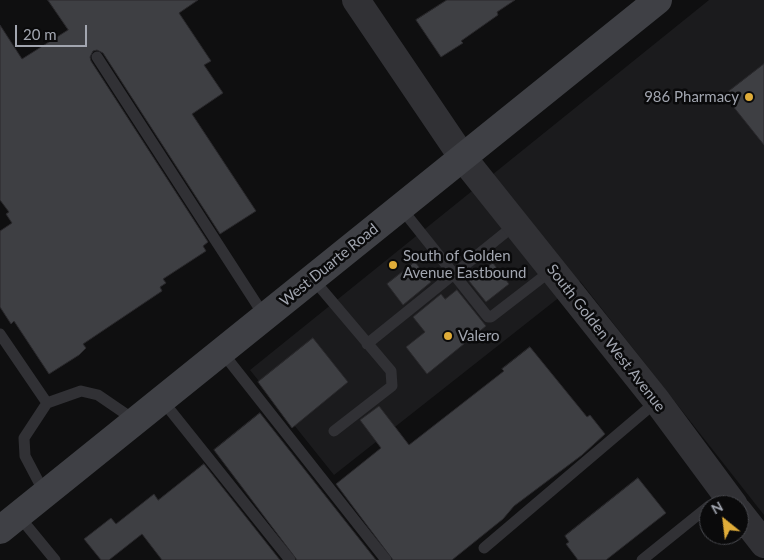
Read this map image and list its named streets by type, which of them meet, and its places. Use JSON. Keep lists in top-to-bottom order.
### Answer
{
  "streets": {
    "main road": ["West Duarte Road"],
    "street": ["South Golden West Avenue"]
  },
  "crossings": [
    ["West Duarte Road", "South Golden West Avenue"]
  ],
  "places": ["986 Pharmacy", "South of Golden Avenue Eastbound", "Valero"],
  "scale_bar": "20 m",
  "north": "top left"
}
